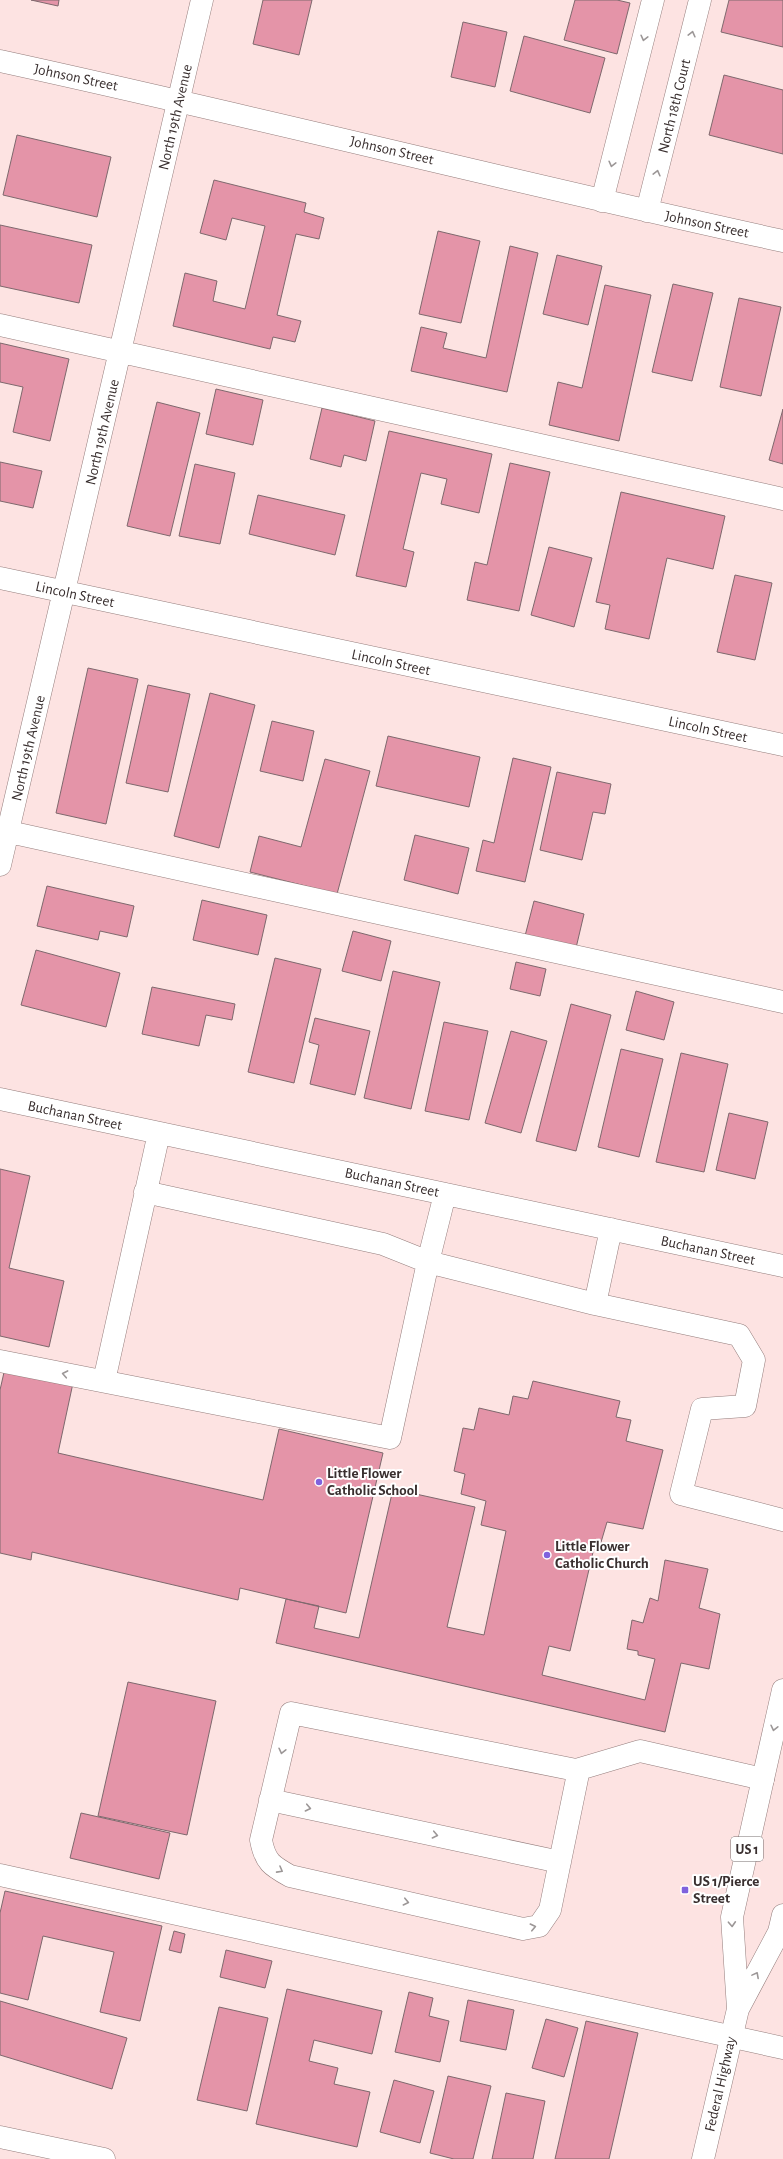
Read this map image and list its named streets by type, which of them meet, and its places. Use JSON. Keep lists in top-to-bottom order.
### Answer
{
  "streets": {
    "street": [
      "Johnson Street",
      "North 18th Court",
      "North 19th Avenue",
      "Lincoln Street",
      "Buchanan Street",
      "US 1",
      "Federal Highway"
    ]
  },
  "crossings": [
    ["Johnson Street", "North 18th Court"],
    ["Johnson Street", "North 19th Avenue"],
    ["North 19th Avenue", "Lincoln Street"]
  ],
  "places": {
    "other": ["Little Flower Catholic School", "Little Flower Catholic Church"],
    "transit": ["US 1/Pierce Street"]
  }
}
